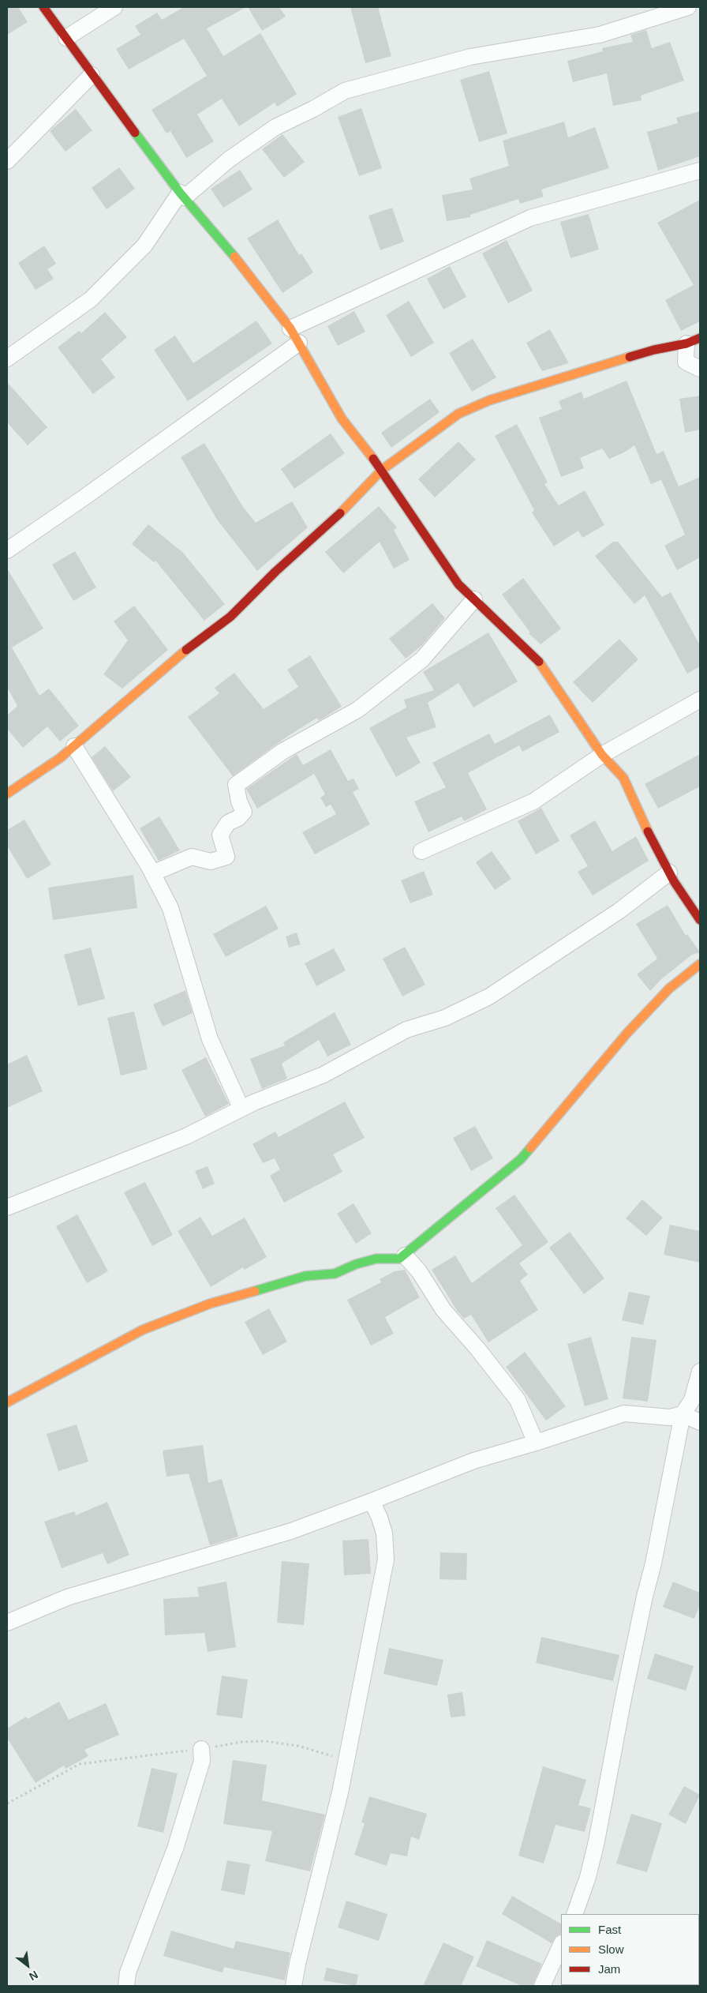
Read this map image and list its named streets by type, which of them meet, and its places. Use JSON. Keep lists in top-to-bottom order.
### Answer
{
  "legend": ["Fast", "Slow", "Jam"],
  "north": "bottom right"
}
